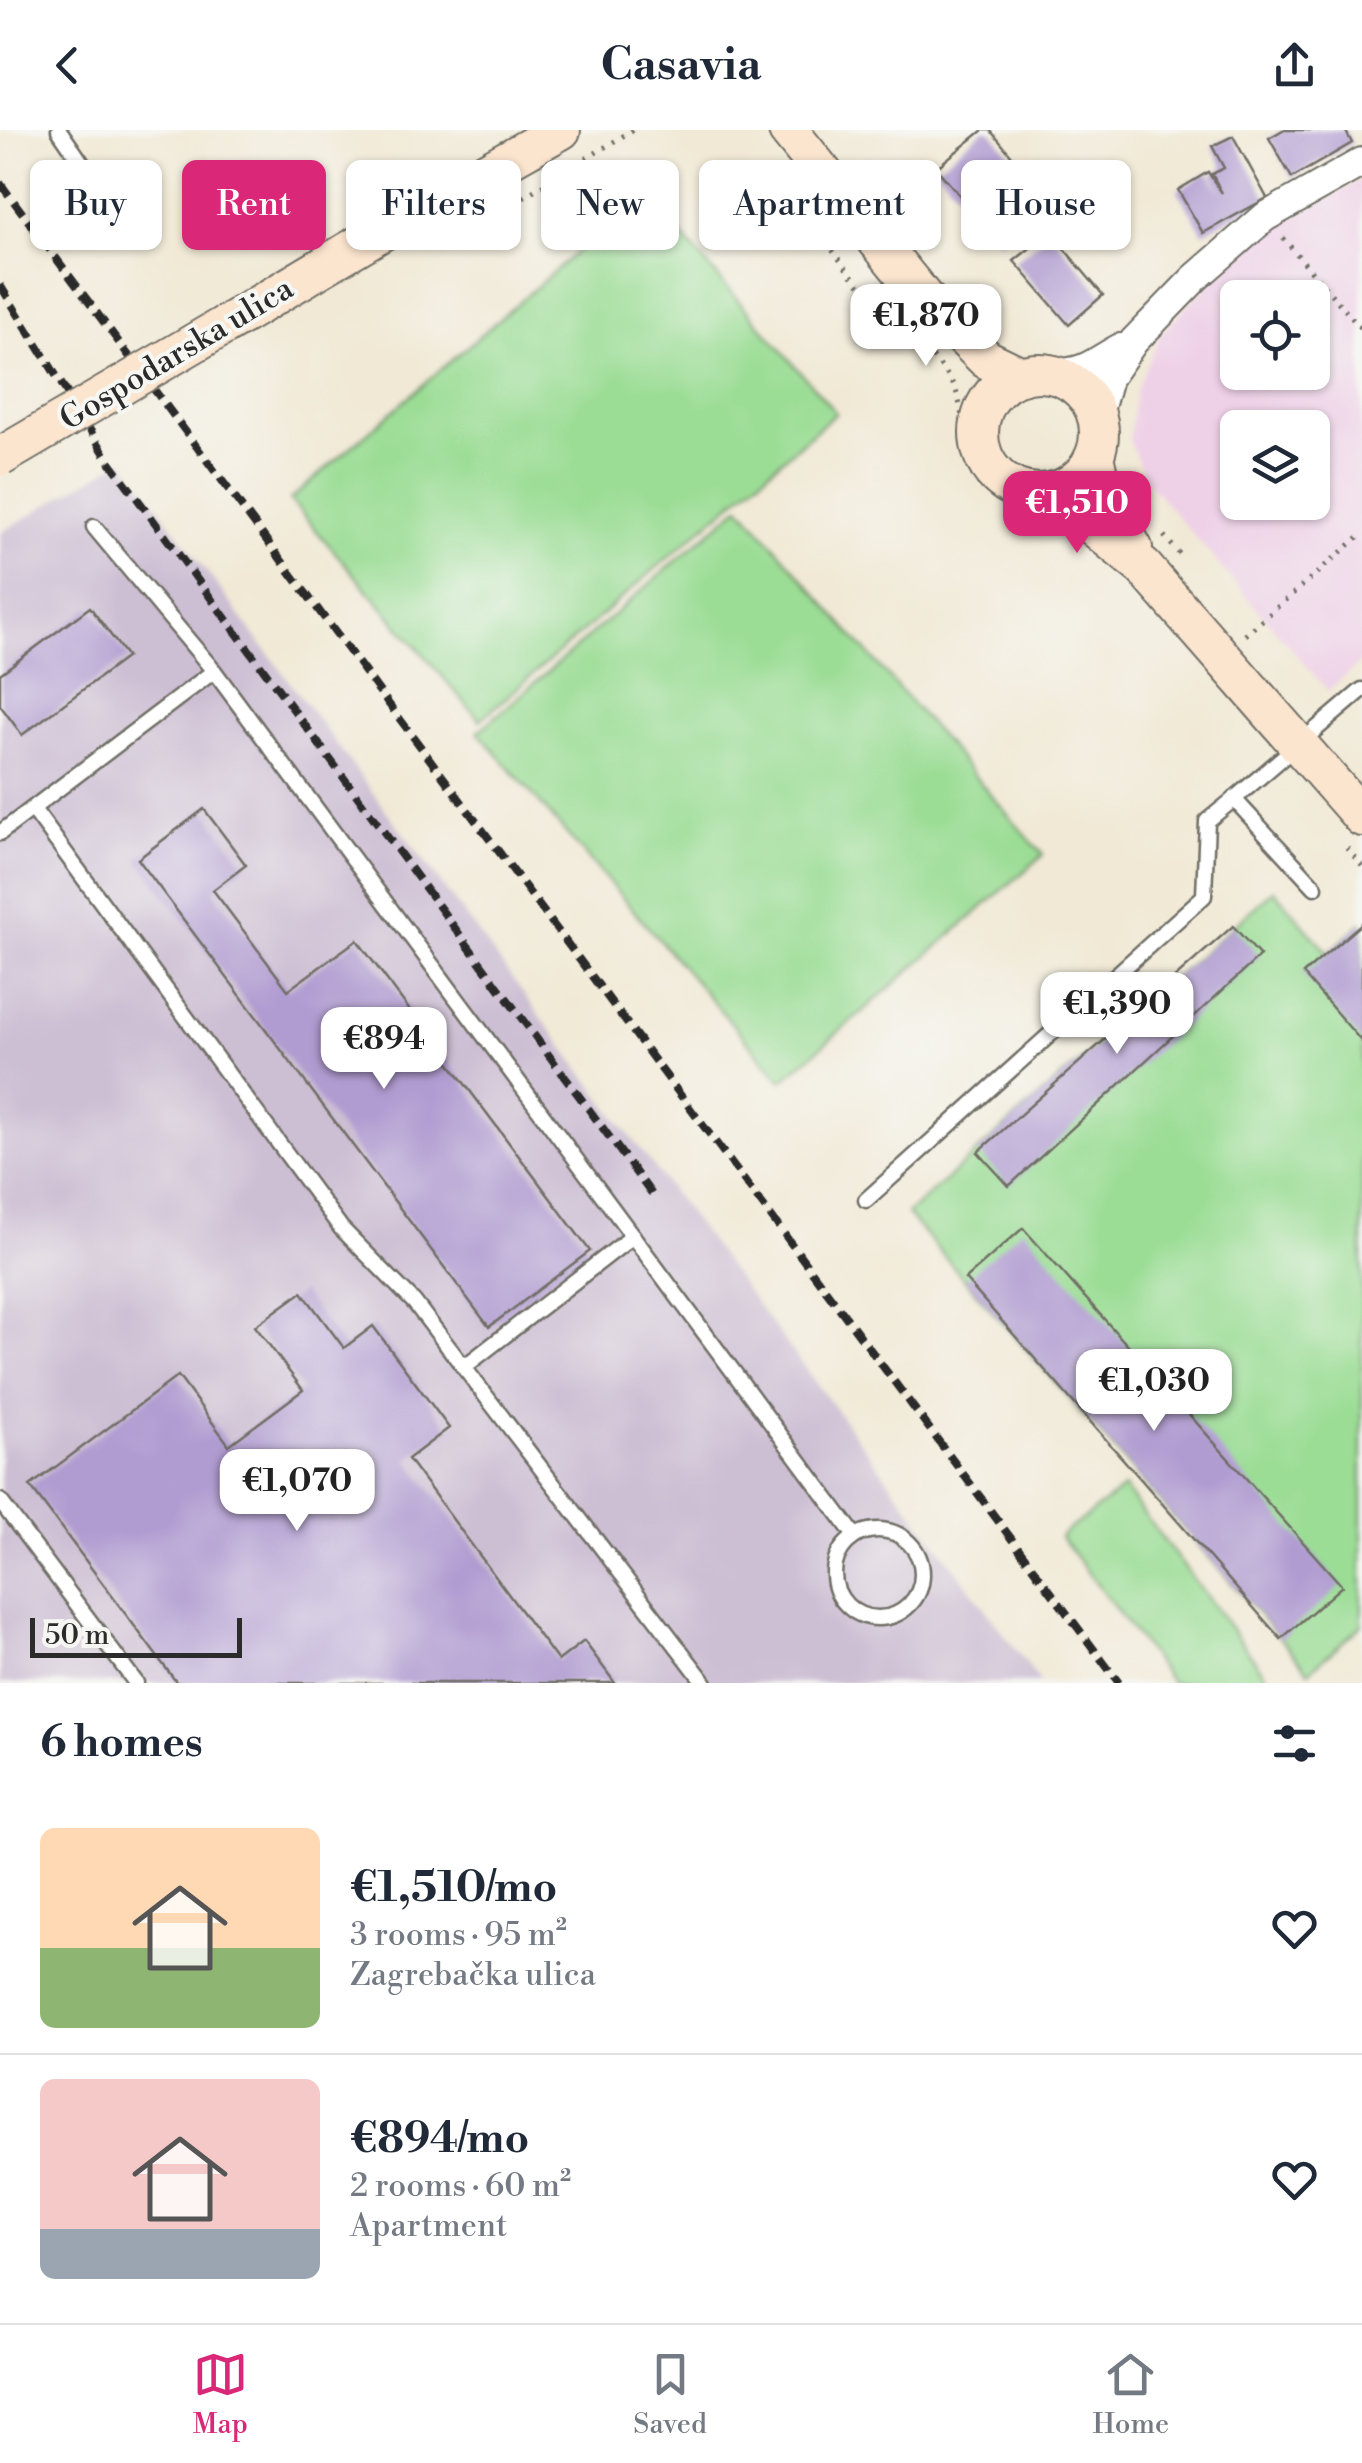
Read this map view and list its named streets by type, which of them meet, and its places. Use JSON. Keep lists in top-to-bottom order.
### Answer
{
  "streets": {
    "main road": ["Gospodarska ulica"]
  },
  "scale_bar": "50 m",
  "page": {
    "header": "Casavia",
    "chip": [
      "Buy",
      "Rent",
      "Filters",
      "New",
      "Apartment",
      "House"
    ],
    "price": [
      "€1,870",
      "€1,510",
      "€1,390",
      "€894",
      "€1,030",
      "€1,070"
    ],
    "scale": "50 m",
    "heading": "6 homes",
    "list": [
      {
        "name": "€1,510/mo",
        "note": "3 rooms · 95 m² · Zagrebačka ulica"
      },
      {
        "name": "€894/mo",
        "note": "2 rooms · 60 m² · Apartment"
      }
    ],
    "tabs": ["Map", "Saved", "Home"]
  }
}
